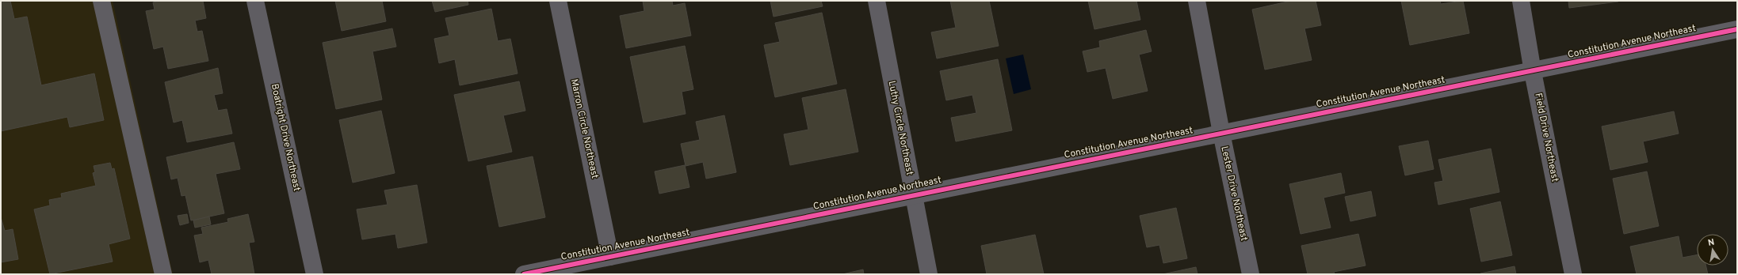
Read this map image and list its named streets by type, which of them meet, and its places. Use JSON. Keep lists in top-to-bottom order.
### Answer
{
  "streets": {
    "street": [
      "Constitution Avenue Northeast",
      "Luthy Circle Northeast",
      "Marron Circle Northeast",
      "Boatright Drive Northeast",
      "Field Drive Northeast",
      "Lester Drive Northeast"
    ]
  },
  "crossings": [
    ["Constitution Avenue Northeast", "Luthy Circle Northeast"],
    ["Constitution Avenue Northeast", "Marron Circle Northeast"],
    ["Constitution Avenue Northeast", "Field Drive Northeast"],
    ["Constitution Avenue Northeast", "Lester Drive Northeast"]
  ],
  "north": "top"
}
